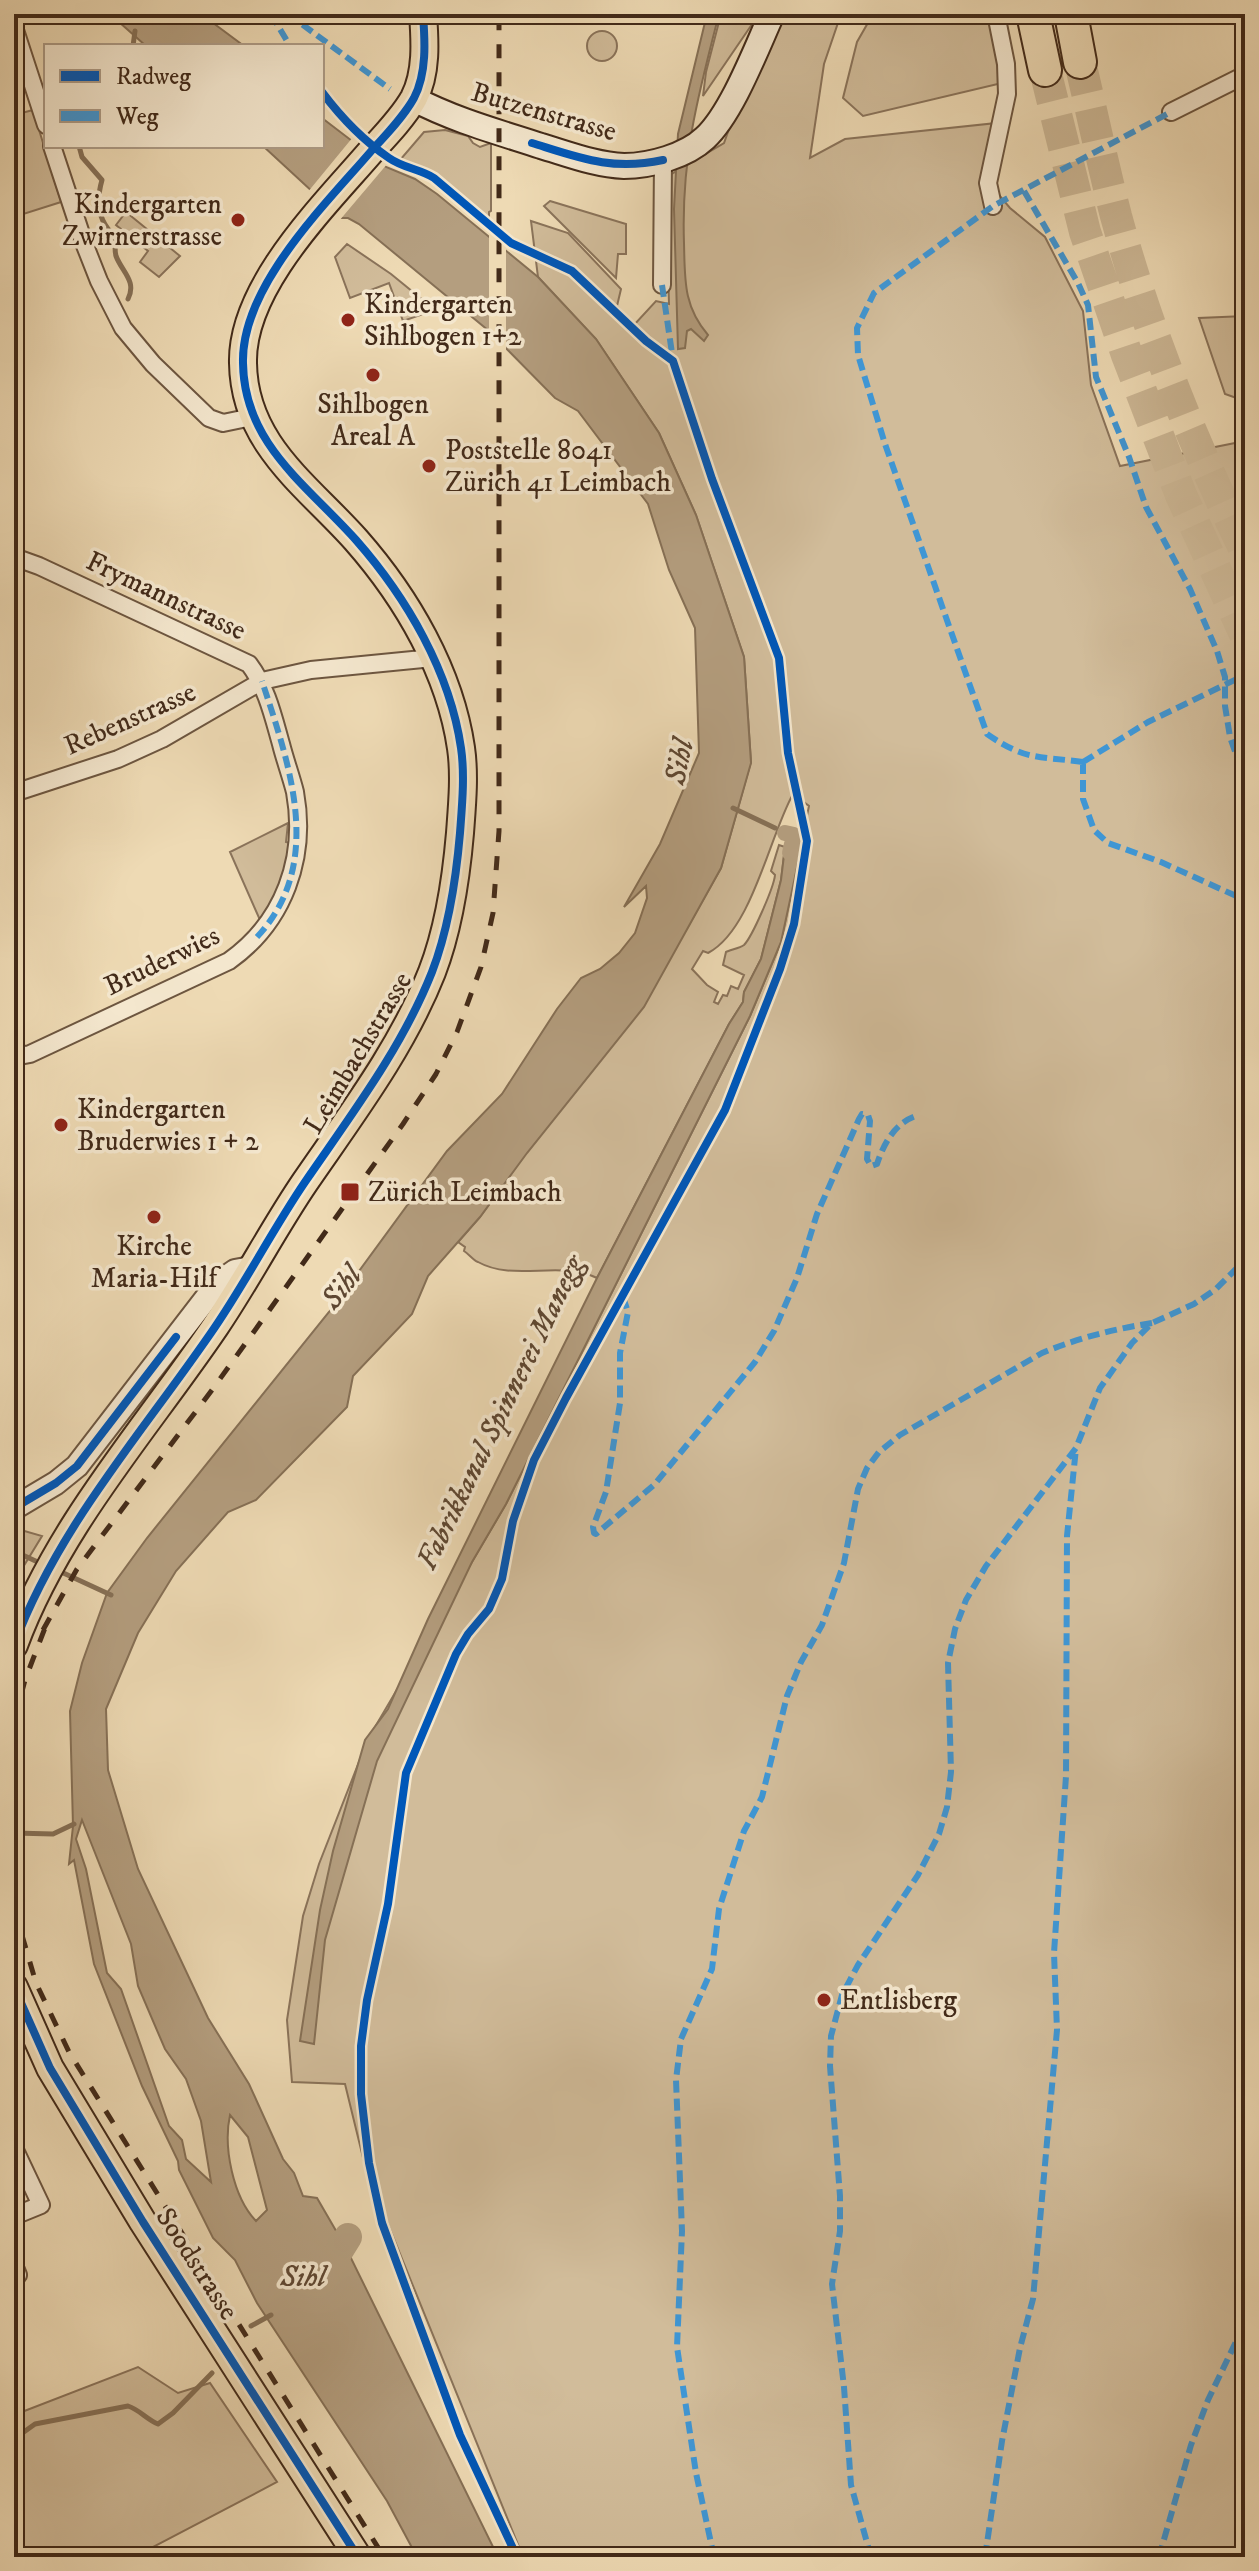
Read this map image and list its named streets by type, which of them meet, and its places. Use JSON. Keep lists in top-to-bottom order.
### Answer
{
  "streets": {
    "main road": ["Butzenstrasse", "Leimbachstrasse", "Soodstrasse"],
    "street": ["Frymannstrasse", "Rebenstrasse", "Bruderwies"]
  },
  "crossings": [
    ["Butzenstrasse", "Leimbachstrasse"],
    ["Frymannstrasse", "Rebenstrasse"],
    ["Frymannstrasse", "Bruderwies"],
    ["Frymannstrasse", "Leimbachstrasse"],
    ["Rebenstrasse", "Bruderwies"]
  ],
  "water": ["Sihl", "Fabrikkanal Spinnerei Manegg"],
  "places": {
    "other": [
      "Kindergarten Zwirnerstrasse",
      "Kindergarten Sihlbogen 1+2",
      "Sihlbogen Areal A",
      "Poststelle 8041 Zürich 41 Leimbach",
      "Kindergarten Bruderwies 1 + 2",
      "Kirche Maria-Hilf",
      "Entlisberg"
    ],
    "transit": ["Zürich Leimbach"]
  },
  "legend": ["Radweg", "Weg"]
}
